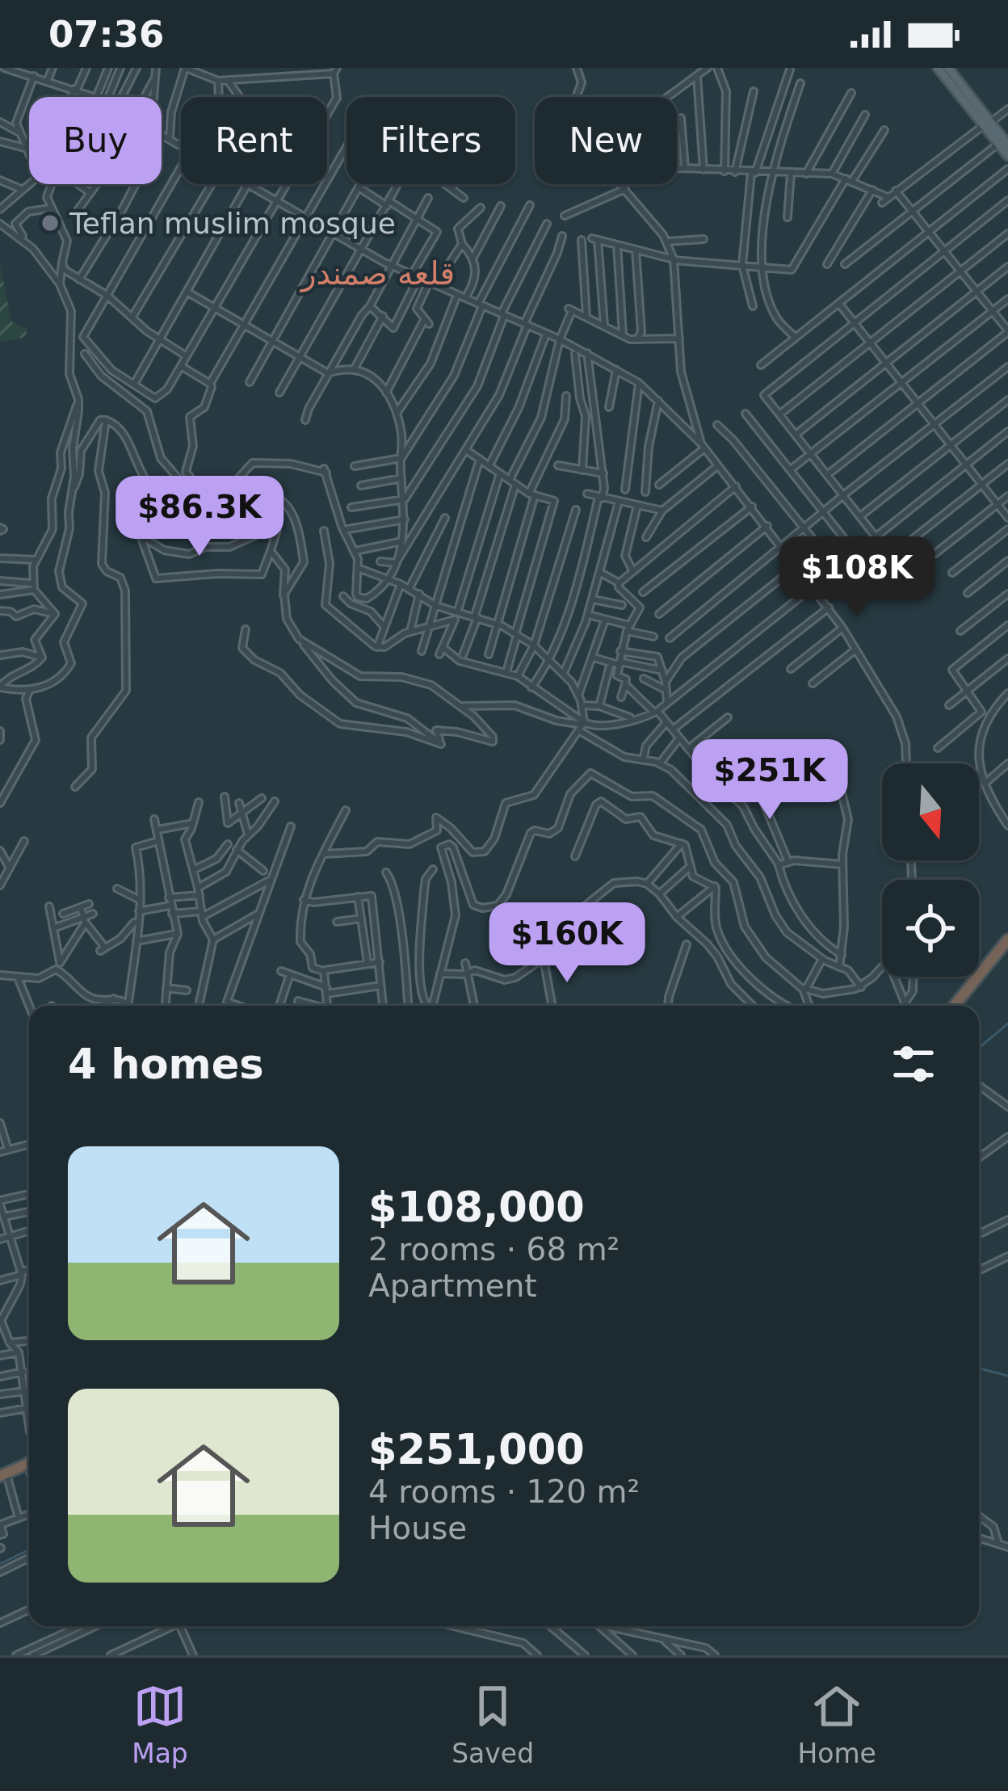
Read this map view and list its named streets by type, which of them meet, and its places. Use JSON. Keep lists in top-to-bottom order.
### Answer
{
  "districts": ["قلعه صمندر"],
  "places": ["Teflan muslim mosque"],
  "north": "bottom",
  "page": {
    "status": "07:36",
    "chip": [
      "Buy",
      "Rent",
      "Filters",
      "New"
    ],
    "price": [
      "$86.3K",
      "$108K",
      "$251K",
      "$160K"
    ],
    "heading": "4 homes",
    "list": [
      {
        "name": "$108,000",
        "note": "2 rooms · 68 m² · Apartment"
      },
      {
        "name": "$251,000",
        "note": "4 rooms · 120 m² · House"
      }
    ],
    "tabs": ["Map", "Saved", "Home"]
  }
}
